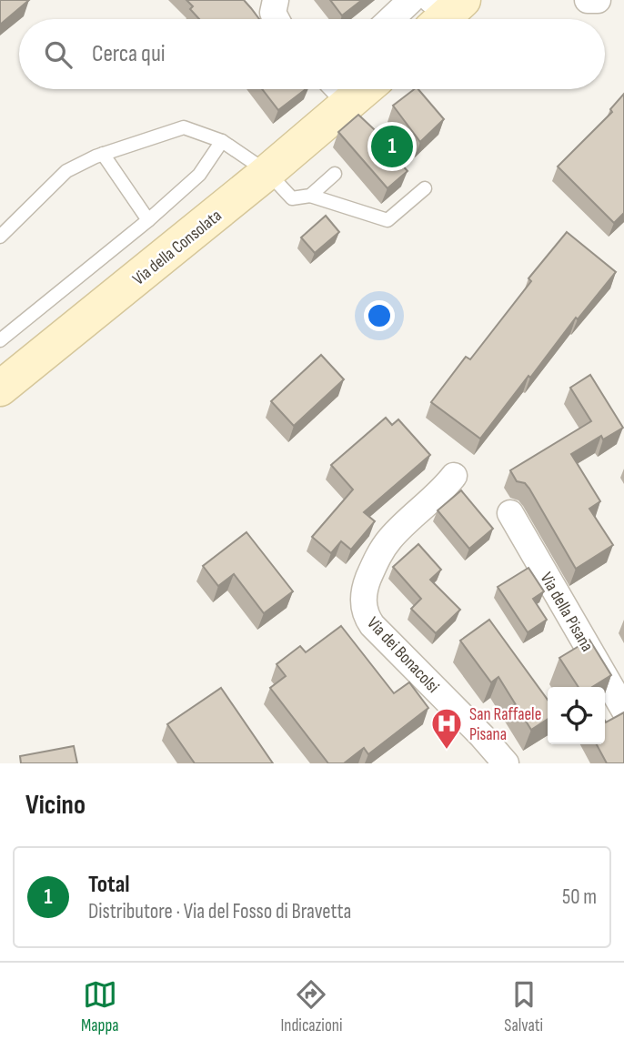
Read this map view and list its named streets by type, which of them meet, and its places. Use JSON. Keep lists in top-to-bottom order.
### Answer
{
  "streets": {
    "main road": ["Via della Consolata"],
    "street": ["Via della Pisana", "Via dei Bonacolsi"]
  },
  "places": {
    "hospital": ["San Raffaele Pisana"]
  },
  "page": {
    "search": "Cerca qui",
    "pins": "1",
    "heading": "Vicino",
    "list": [
      {
        "mark": "1",
        "name": "Total",
        "note": "Distributore · Via del Fosso di Bravetta",
        "value": "50 m"
      }
    ],
    "nav": ["Mappa", "Indicazioni", "Salvati"]
  }
}
